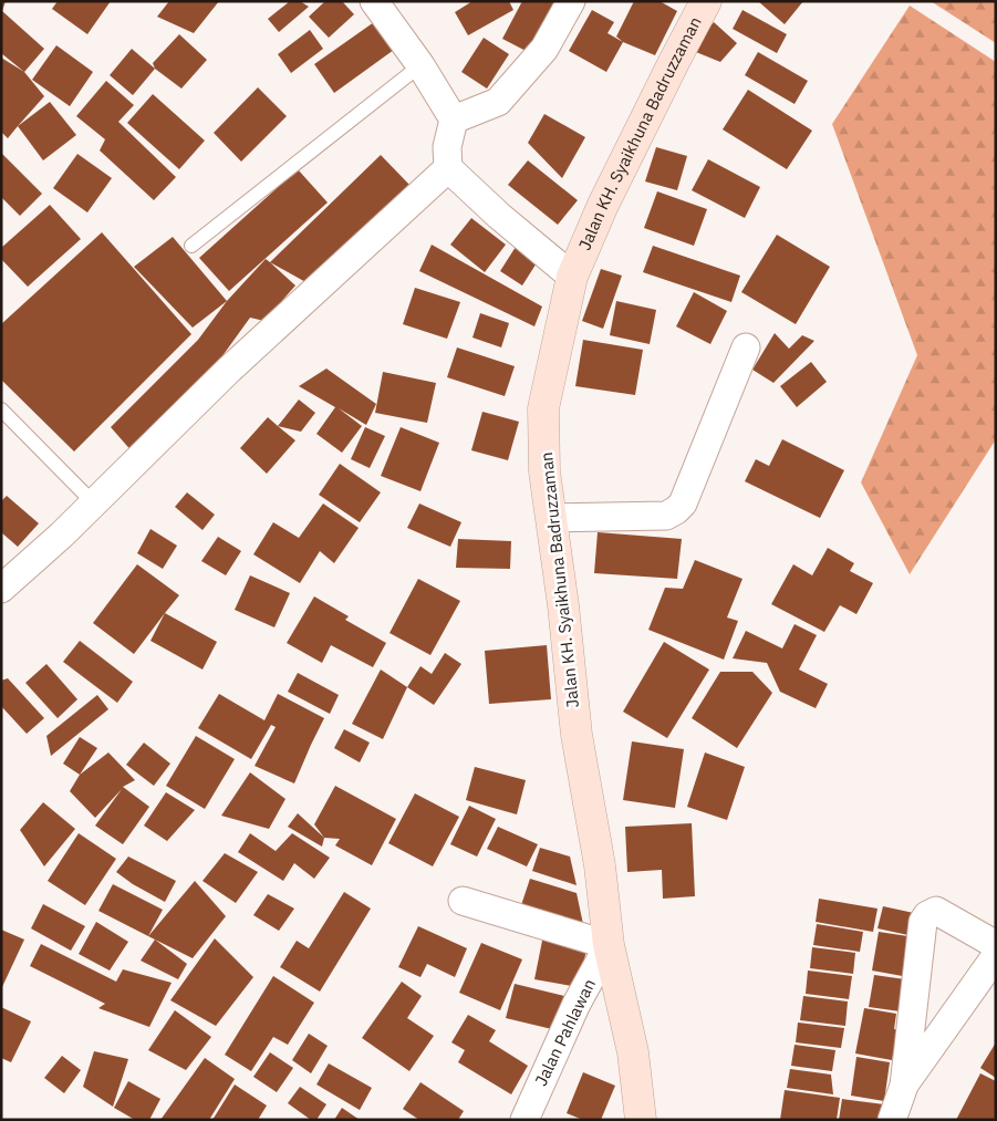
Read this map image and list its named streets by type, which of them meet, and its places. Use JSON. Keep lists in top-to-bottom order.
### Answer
{
  "streets": {
    "main road": ["Jalan KH. Syaikhuna Badruzzaman"],
    "street": ["Jalan Pahlawan"]
  },
  "crossings": [
    ["Jalan KH. Syaikhuna Badruzzaman", "Jalan Pahlawan"]
  ]
}
